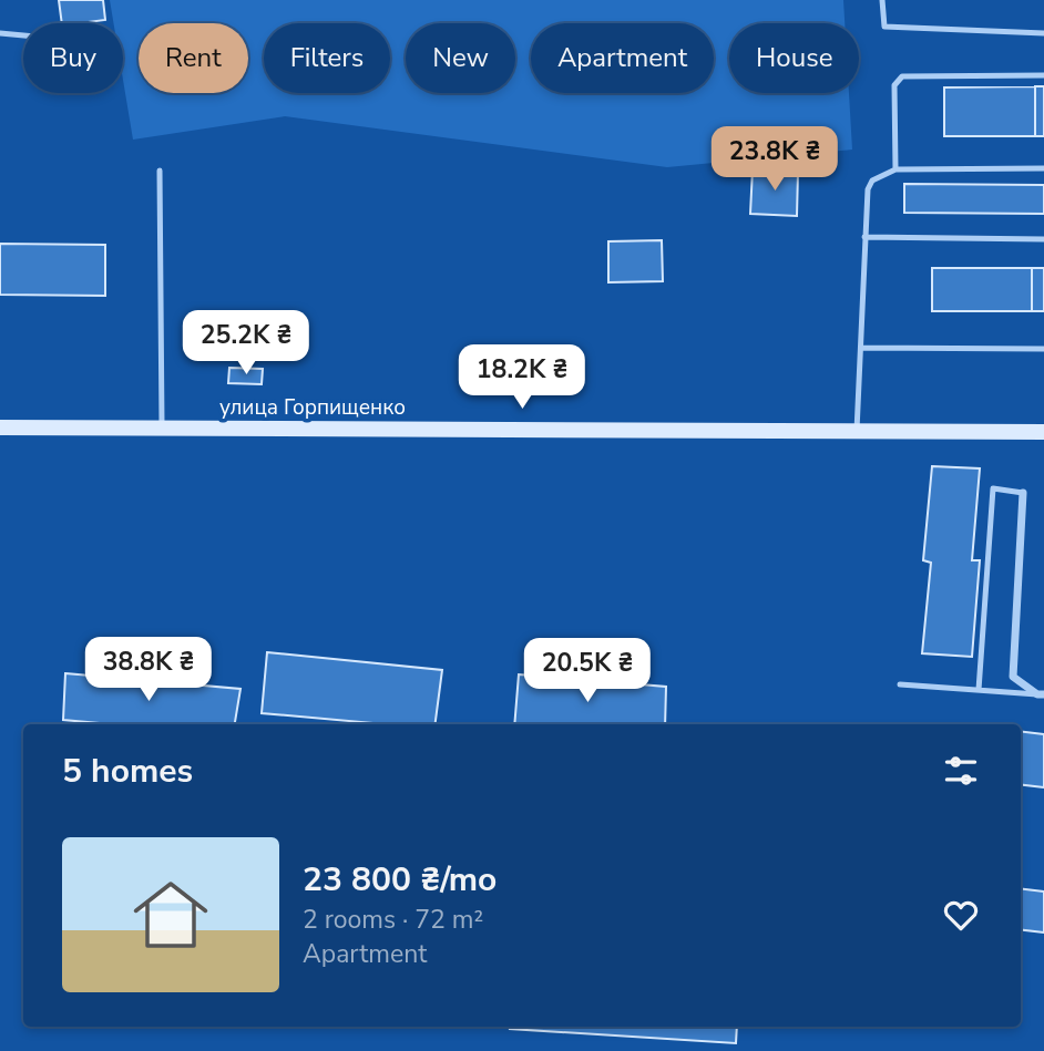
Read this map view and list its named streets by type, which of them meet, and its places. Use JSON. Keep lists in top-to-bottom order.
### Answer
{
  "streets": {
    "main road": ["улица Горпищенко"]
  },
  "page": {
    "chip": [
      "Buy",
      "Rent",
      "Filters",
      "New",
      "Apartment",
      "House"
    ],
    "price": [
      "23.8K ₴",
      "25.2K ₴",
      "18.2K ₴",
      "38.8K ₴",
      "20.5K ₴"
    ],
    "heading": "5 homes",
    "list": [
      {
        "name": "23 800 ₴/mo",
        "note": "2 rooms · 72 m² · Apartment"
      }
    ]
  }
}
